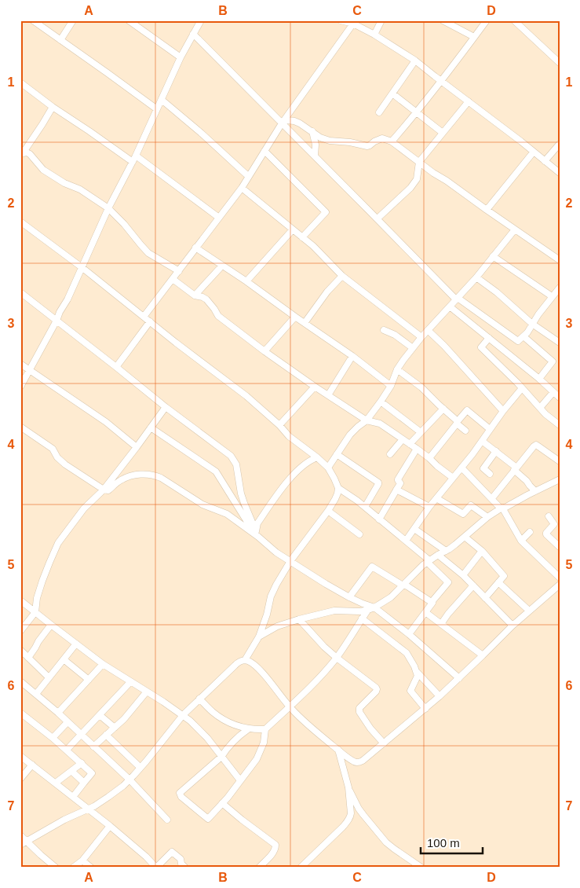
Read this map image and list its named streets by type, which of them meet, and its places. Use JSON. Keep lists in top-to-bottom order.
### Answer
{
  "scale_bar": "100 m",
  "grid": {
    "columns": [
      "A",
      "B",
      "C",
      "D"
    ],
    "rows": [
      "1",
      "2",
      "3",
      "4",
      "5",
      "6",
      "7"
    ]
  }
}
